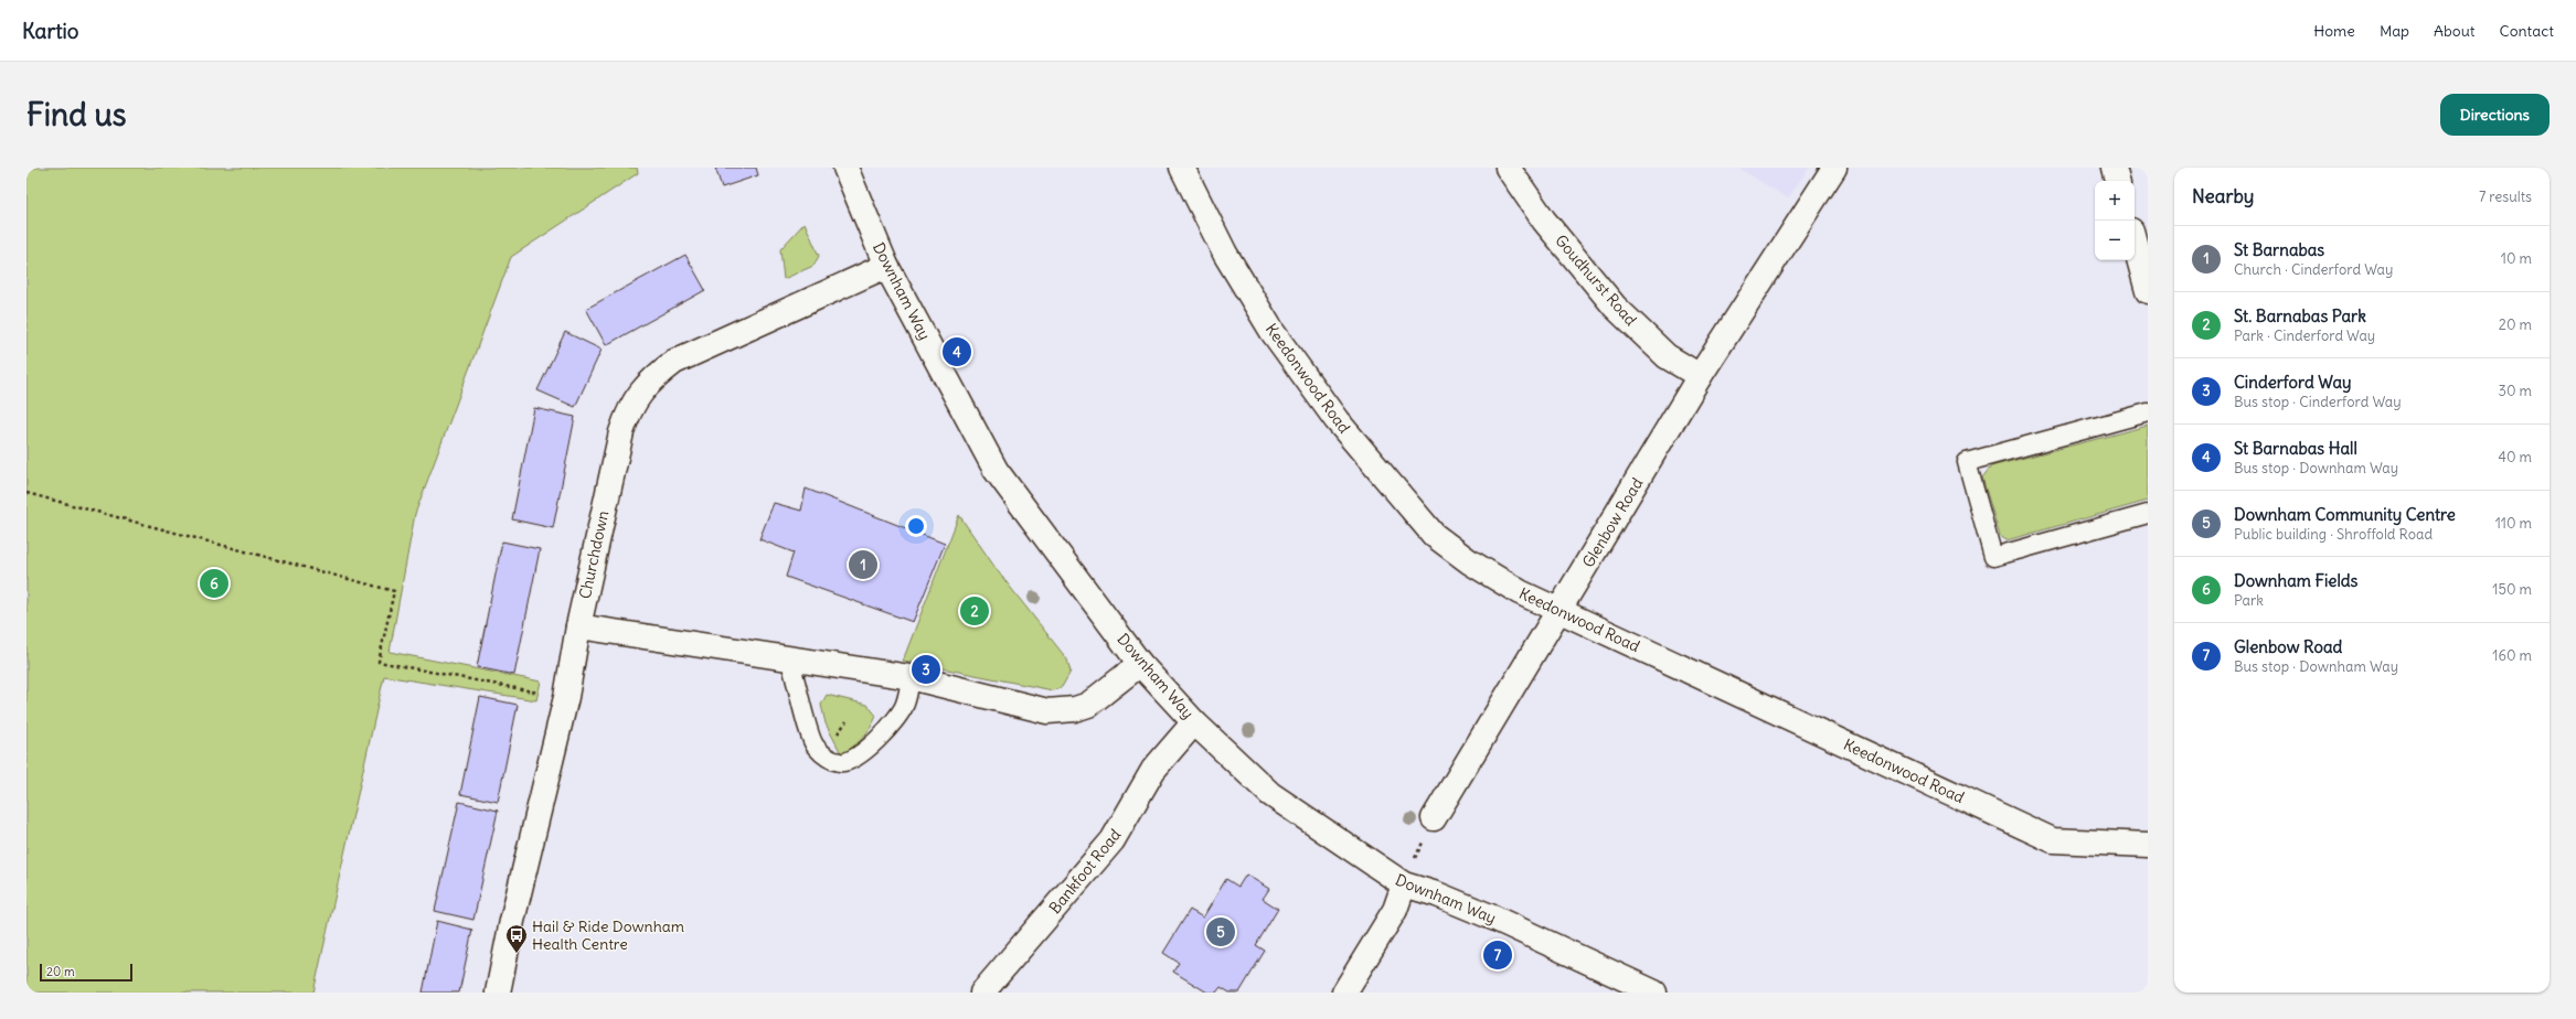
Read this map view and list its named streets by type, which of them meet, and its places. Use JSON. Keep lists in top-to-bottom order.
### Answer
{
  "streets": {
    "street": [
      "Goudhurst Road",
      "Downham Way",
      "Keedonwood Road",
      "Glenbow Road",
      "Churchdown",
      "Bankfoot Road"
    ]
  },
  "crossings": [
    ["Goudhurst Road", "Glenbow Road"],
    ["Downham Way", "Churchdown"],
    ["Downham Way", "Bankfoot Road"],
    ["Keedonwood Road", "Glenbow Road"]
  ],
  "places": {
    "bus stop": ["Hail & Ride Downham Health Centre"]
  },
  "scale_bar": "20 m",
  "page": {
    "header": "Kartio",
    "nav": [
      "Home",
      "Map",
      "About",
      "Contact"
    ],
    "buttons": "Directions",
    "title": "Find us",
    "heading": ["Nearby", "7 results"],
    "map_buttons": ["+", "−"],
    "list": [
      {
        "mark": "1",
        "name": "St Barnabas",
        "note": "Church · Cinderford Way",
        "value": "10 m"
      },
      {
        "mark": "2",
        "name": "St. Barnabas Park",
        "note": "Park · Cinderford Way",
        "value": "20 m"
      },
      {
        "mark": "3",
        "name": "Cinderford Way",
        "note": "Bus stop · Cinderford Way",
        "value": "30 m"
      },
      {
        "mark": "4",
        "name": "St Barnabas Hall",
        "note": "Bus stop · Downham Way",
        "value": "40 m"
      },
      {
        "mark": "5",
        "name": "Downham Community Centre",
        "note": "Public building · Shroffold Road",
        "value": "110 m"
      },
      {
        "mark": "6",
        "name": "Downham Fields",
        "note": "Park",
        "value": "150 m"
      },
      {
        "mark": "7",
        "name": "Glenbow Road",
        "note": "Bus stop · Downham Way",
        "value": "160 m"
      }
    ],
    "pins": [
      "4",
      "1",
      "6",
      "2",
      "3",
      "5",
      "7"
    ],
    "scale": "20 m"
  }
}
